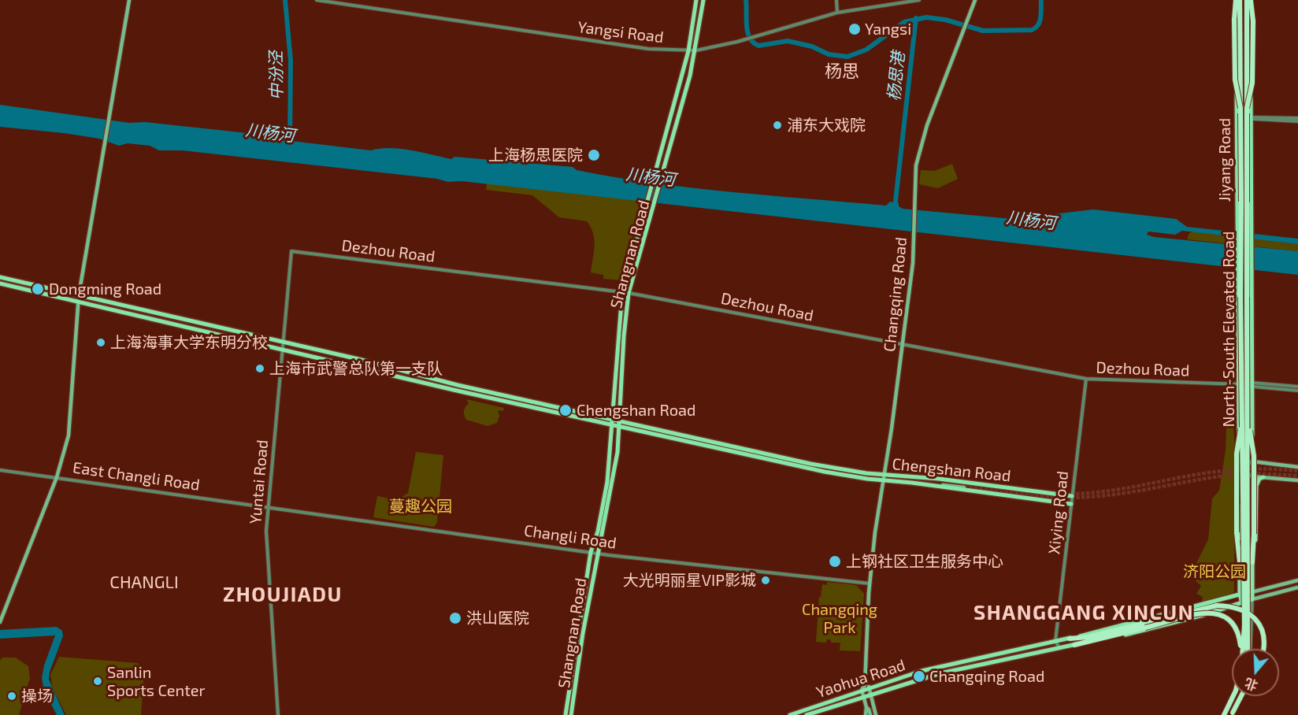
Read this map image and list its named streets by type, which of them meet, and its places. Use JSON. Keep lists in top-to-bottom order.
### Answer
{
  "streets": {
    "highway": ["North-South Elevated Road"],
    "main road": [
      "Jiyang Road",
      "Shangnan Road",
      "Changqing Road",
      "Chengshan Road",
      "Yaohua Road"
    ],
    "street": [
      "Yangsi Road",
      "Dezhou Road",
      "East Changli Road",
      "Yuntai Road",
      "Xiying Road",
      "Changli Road"
    ]
  },
  "crossings": [
    ["Yangsi Road", "Shangnan Road"],
    ["Jiyang Road", "Dezhou Road"],
    ["Jiyang Road", "North-South Elevated Road"],
    ["Jiyang Road", "Yaohua Road"],
    ["Dezhou Road", "Shangnan Road"],
    ["Dezhou Road", "Changqing Road"],
    ["Dezhou Road", "Yuntai Road"],
    ["Dezhou Road", "Xiying Road"],
    ["Shangnan Road", "Chengshan Road"],
    ["Shangnan Road", "Changli Road"],
    ["Changqing Road", "Chengshan Road"],
    ["Changqing Road", "Changli Road"],
    ["Chengshan Road", "Yuntai Road"],
    ["Chengshan Road", "Xiying Road"],
    ["East Changli Road", "Yuntai Road"],
    ["East Changli Road", "Changli Road"],
    ["Yuntai Road", "Changli Road"],
    ["Xiying Road", "Yaohua Road"]
  ],
  "districts": [
    "杨思",
    "CHANGLI",
    "ZHOUJIADU",
    "SHANGGANG XINCUN"
  ],
  "water": ["中汾泾", "杨思港", "川杨河"],
  "parks": ["蔓趣公园", "济阳公园", "Changqing Park"],
  "places": [
    "Yangsi",
    "浦东大戏院",
    "上海杨思医院",
    "Dongming Road",
    "上海海事大学东明分校",
    "上海市武警总队第一支队",
    "Chengshan Road",
    "上钢社区卫生服务中心",
    "大光明丽星VIP影城",
    "洪山医院",
    "Changqing Road",
    "Sanlin Sports Center",
    "操场"
  ],
  "north": "bottom"
}
